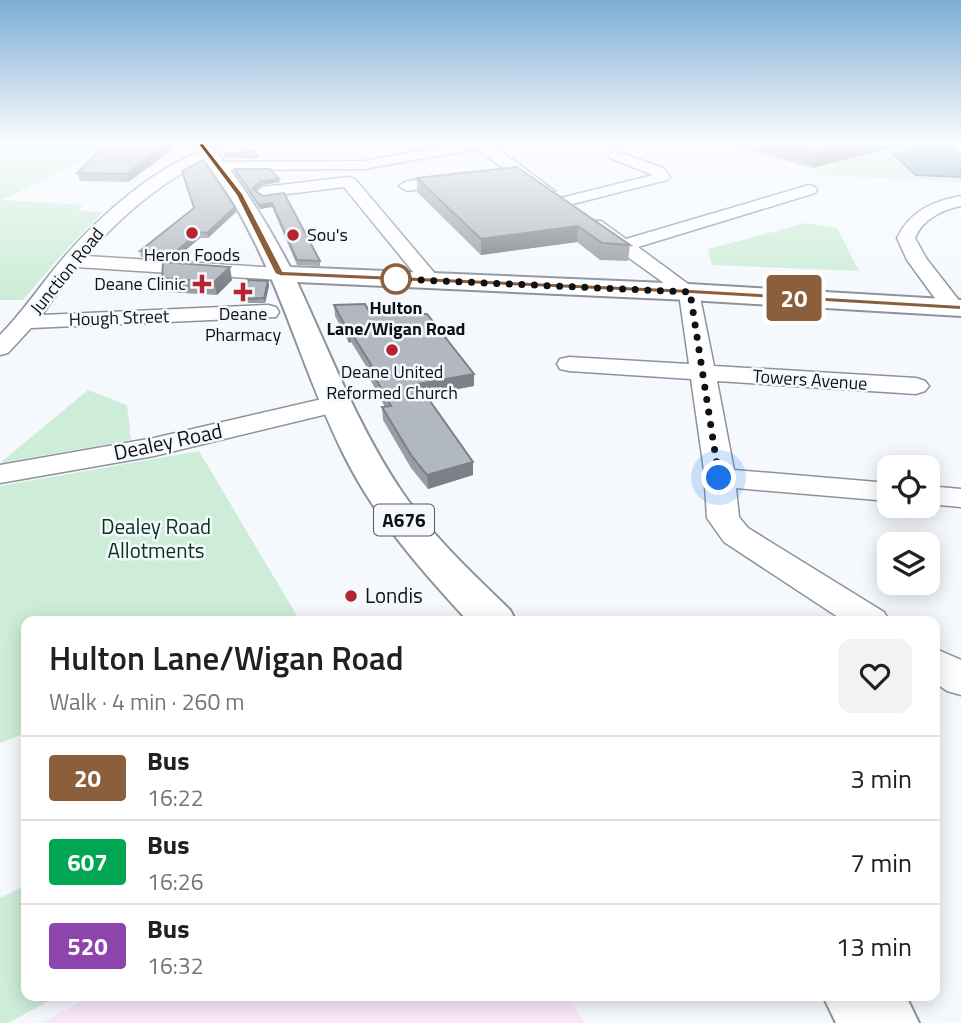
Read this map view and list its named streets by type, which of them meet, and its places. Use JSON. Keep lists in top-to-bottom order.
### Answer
{
  "streets": {
    "main road": ["A676"],
    "street": [
      "Junction Road",
      "Hough Street",
      "Towers Avenue",
      "Dealey Road"
    ]
  },
  "crossings": [
    ["Junction Road", "Hough Street"],
    ["Dealey Road", "A676"]
  ],
  "parks": ["Dealey Road Allotments"],
  "places": {
    "other": [
      "Heron Foods",
      "Sou's",
      "Hulton Lane/Wigan Road",
      "Deane United Reformed Church",
      "Londis"
    ],
    "health": ["Deane Clinic", "Deane Pharmacy"]
  },
  "lines": ["bus line 20"],
  "page": {
    "on_map": "20",
    "heading": ["Hulton Lane/Wigan Road", "Walk · 4 min · 260 m"],
    "list": [
      {
        "mark": "20",
        "name": "Bus",
        "note": "16:22",
        "value": "3 min"
      },
      {
        "mark": "607",
        "name": "Bus",
        "note": "16:26",
        "value": "7 min"
      },
      {
        "mark": "520",
        "name": "Bus",
        "note": "16:32",
        "value": "13 min"
      }
    ]
  }
}
